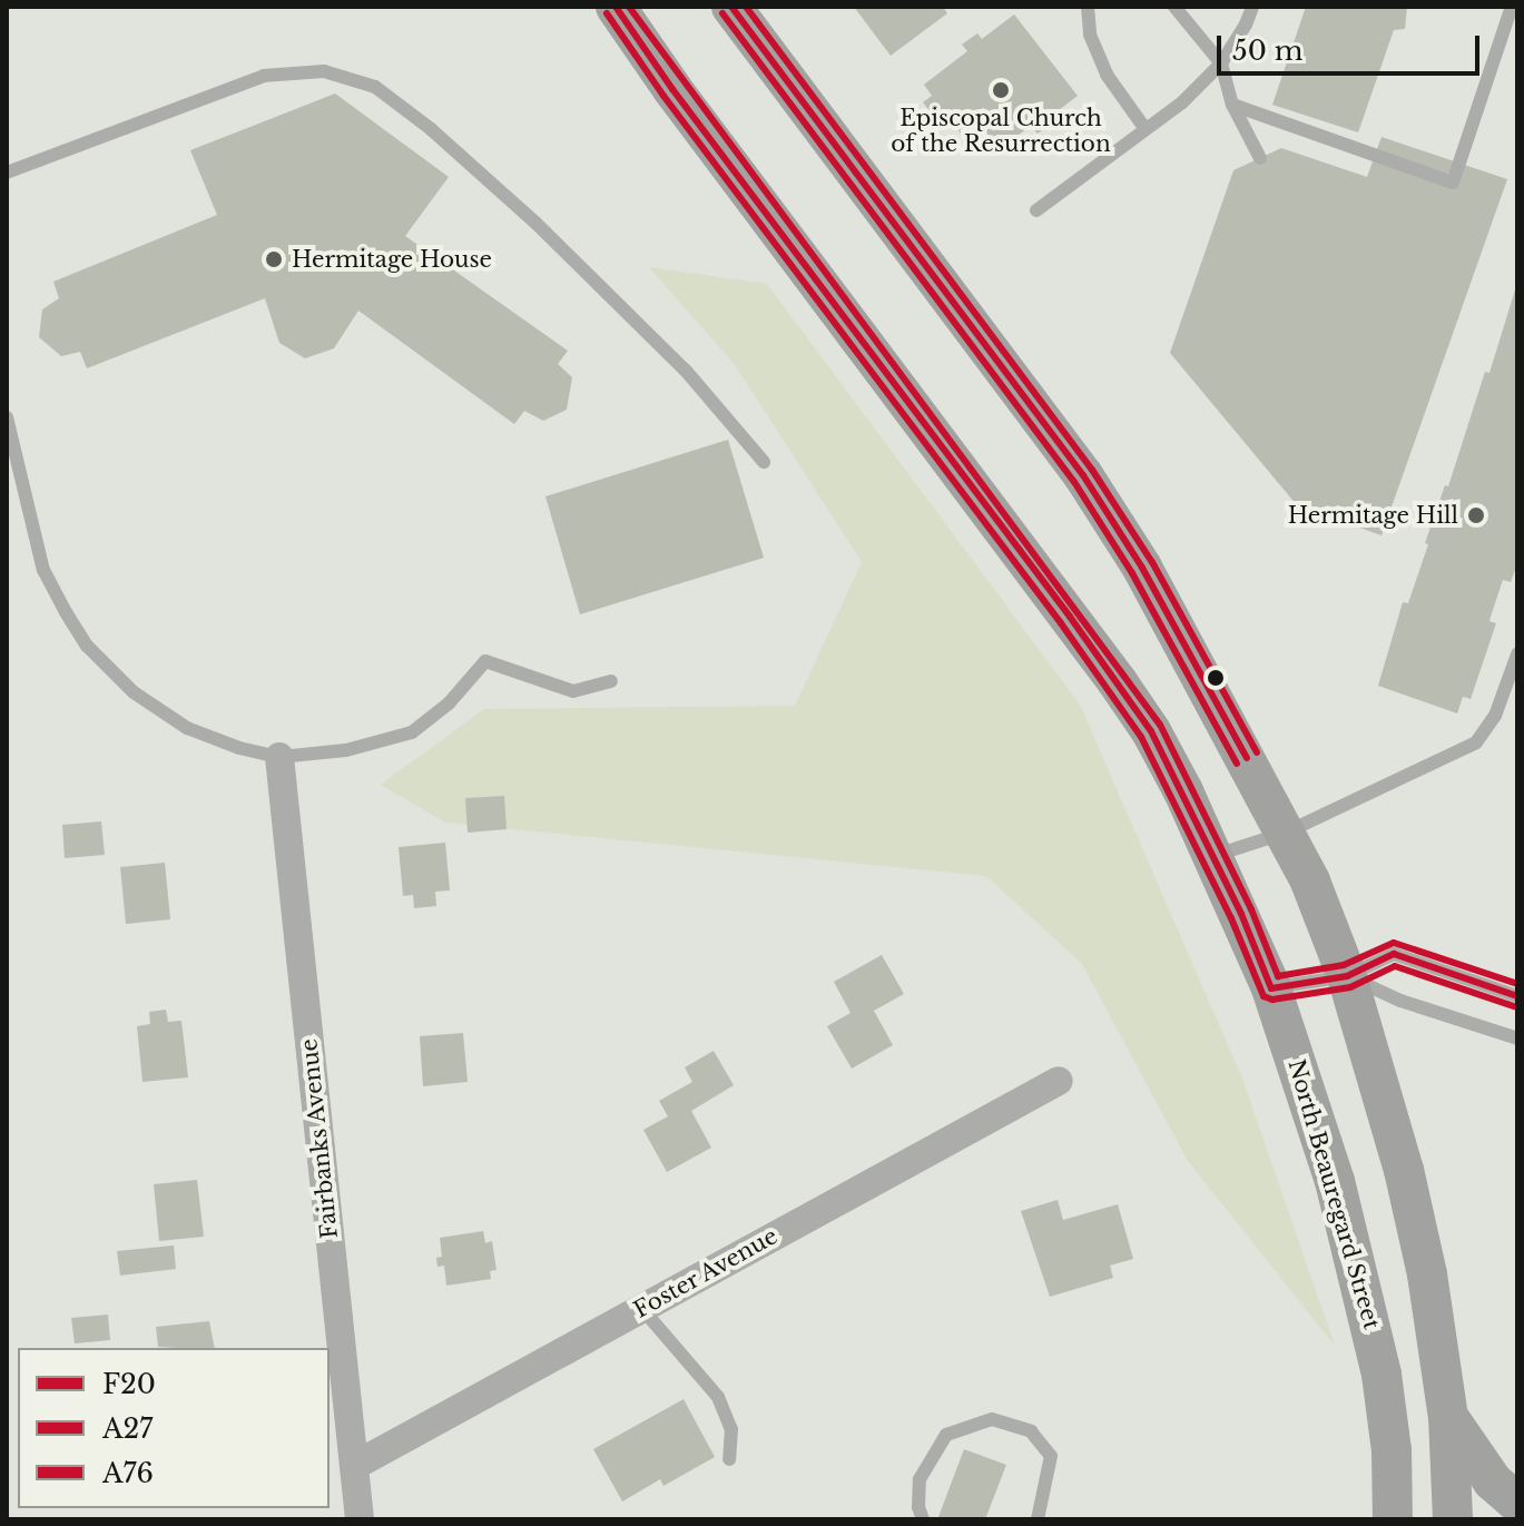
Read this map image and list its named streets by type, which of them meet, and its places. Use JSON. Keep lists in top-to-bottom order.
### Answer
{
  "streets": {
    "main road": ["North Beauregard Street"],
    "street": ["Fairbanks Avenue", "Foster Avenue"]
  },
  "crossings": [
    ["Fairbanks Avenue", "Foster Avenue"]
  ],
  "places": ["Episcopal Church of the Resurrection", "Hermitage House", "Hermitage Hill"],
  "lines": ["transit line F20", "transit line A76", "transit line A27"],
  "legend": ["F20", "A27", "A76"],
  "scale_bar": "50 m"
}
